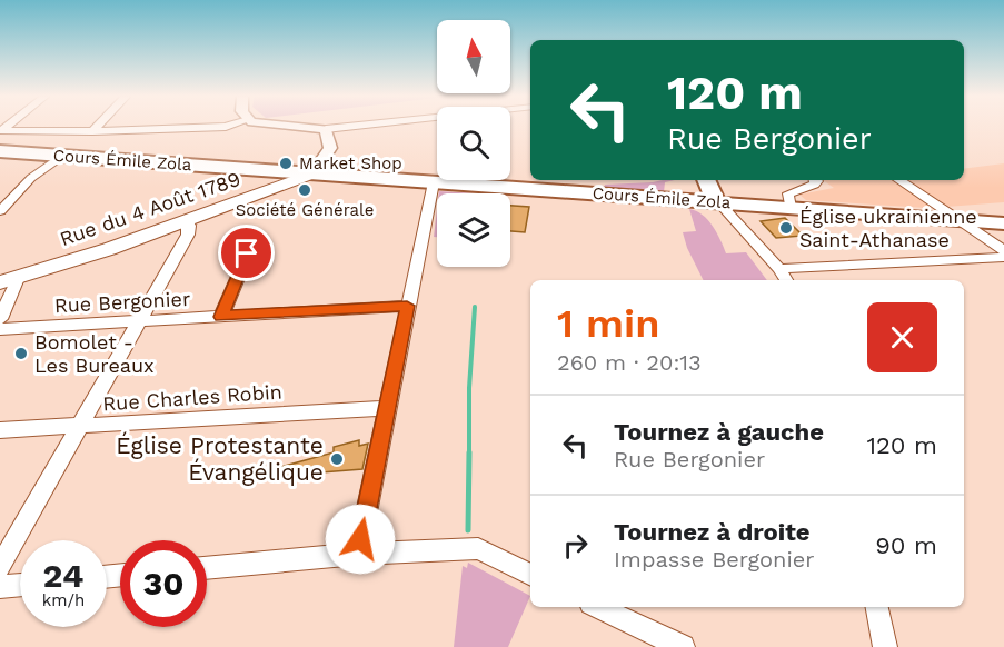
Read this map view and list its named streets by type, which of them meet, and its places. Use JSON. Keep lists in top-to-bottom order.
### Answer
{
  "streets": {
    "main road": ["Cours Émile Zola", "Rue du 4 Août 1789"],
    "street": ["Rue Bergonier", "Rue Charles Robin"]
  },
  "crossings": [
    ["Cours Émile Zola", "Rue du 4 Août 1789"]
  ],
  "places": [
    "Market Shop",
    "Société Générale",
    "Église ukrainienne Saint-Athanase",
    "Bomolet - Les Bureaux",
    "Église Protestante Évangélique"
  ],
  "north": "top",
  "page": {
    "turn": ["120 m", "Rue Bergonier"],
    "heading": ["1 min", "260 m · 20:13"],
    "list": [
      {
        "name": "Tournez à gauche",
        "note": "Rue Bergonier",
        "value": "120 m"
      },
      {
        "name": "Tournez à droite",
        "note": "Impasse Bergonier",
        "value": "90 m"
      }
    ],
    "speed": "24 km/h",
    "limit": "30"
  }
}
